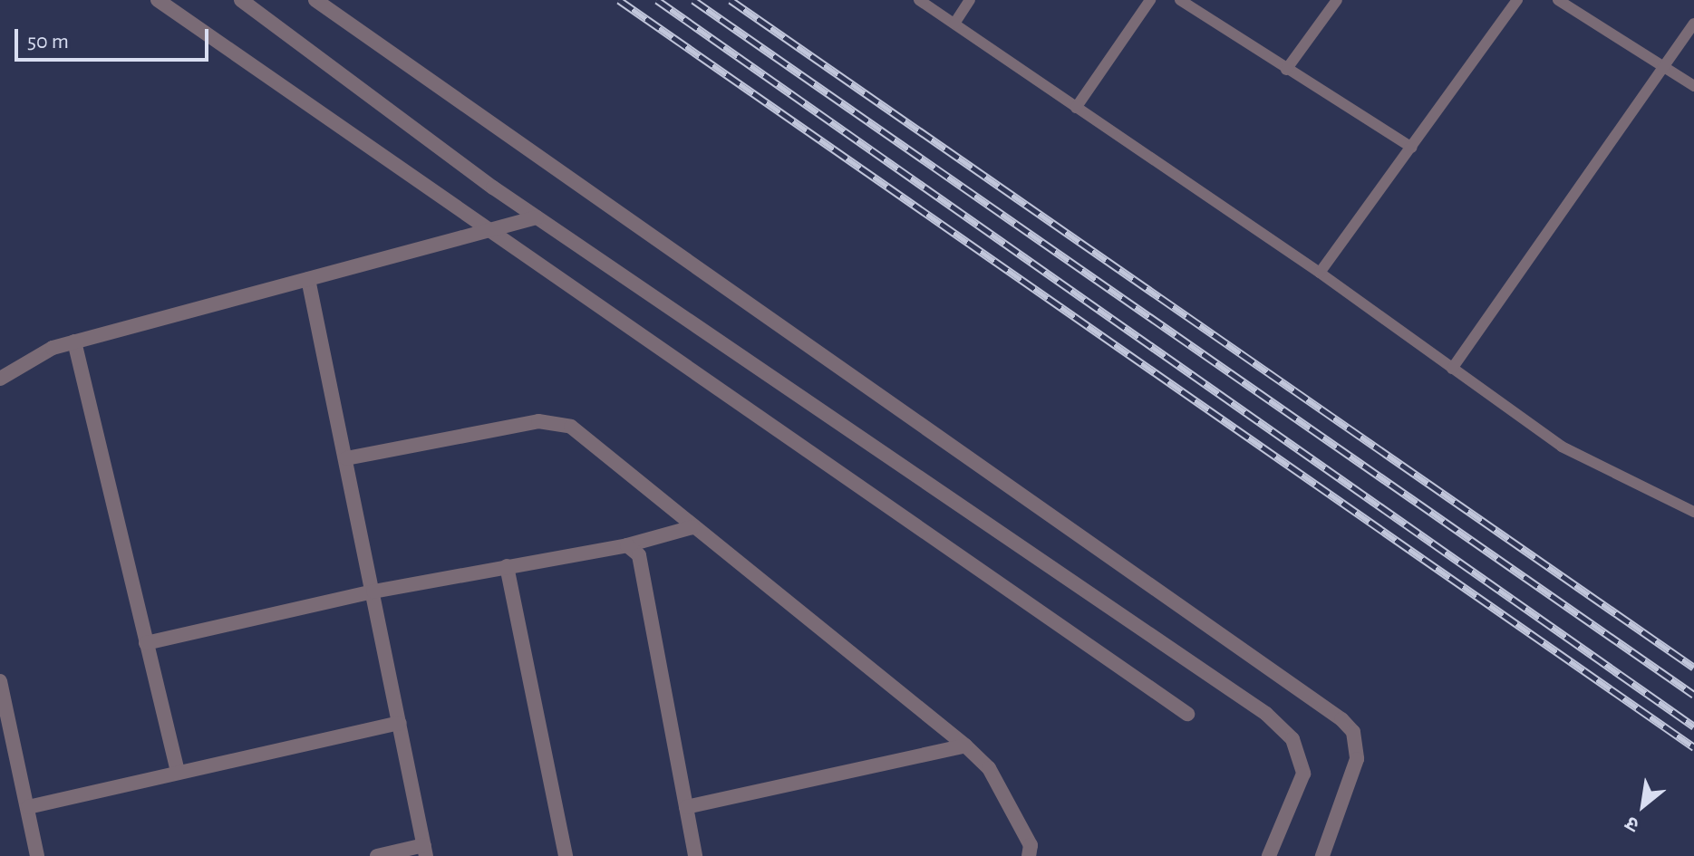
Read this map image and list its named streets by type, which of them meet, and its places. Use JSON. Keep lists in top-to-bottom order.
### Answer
{
  "scale_bar": "50 m",
  "north": "bottom left"
}
